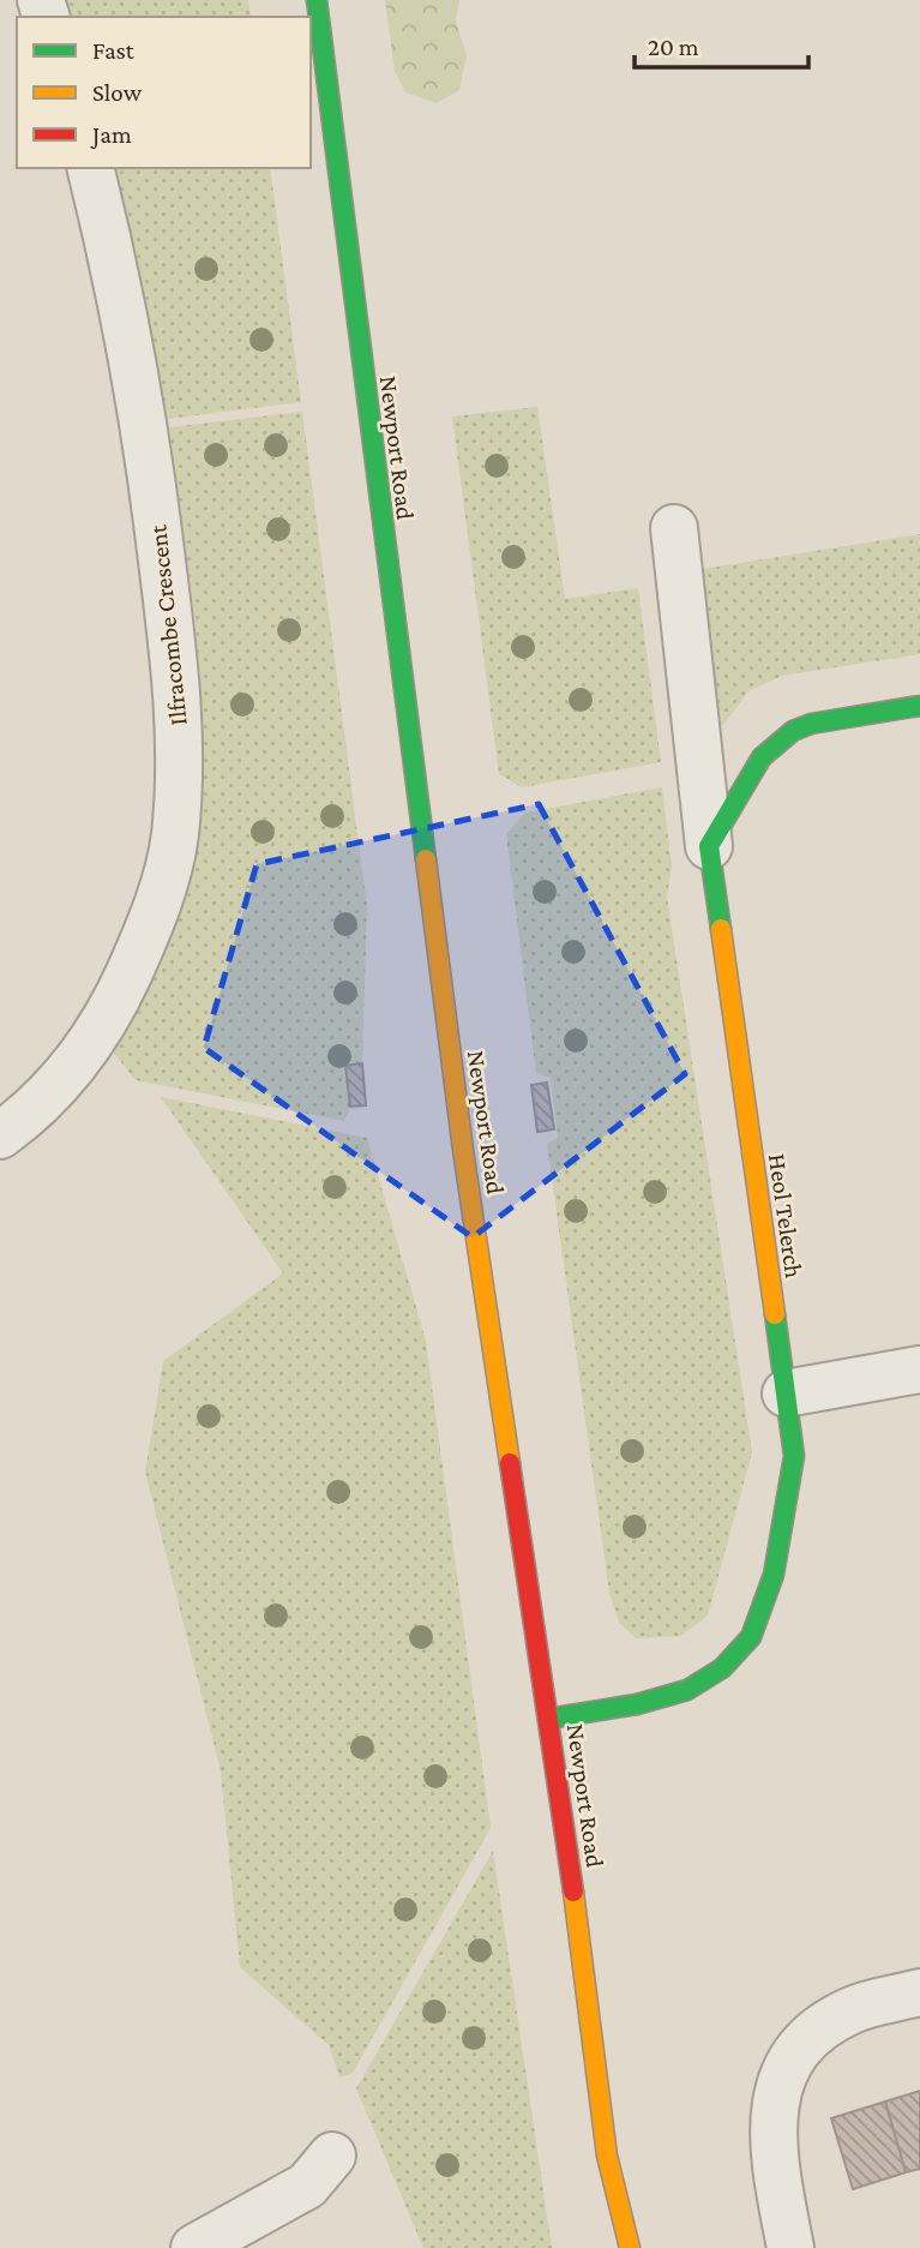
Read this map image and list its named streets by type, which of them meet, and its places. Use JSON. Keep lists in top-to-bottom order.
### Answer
{
  "streets": {
    "main road": ["Newport Road", "Heol Telerch"],
    "street": ["Ilfracombe Crescent"]
  },
  "crossings": [
    ["Newport Road", "Heol Telerch"]
  ],
  "legend": ["Fast", "Slow", "Jam"],
  "scale_bar": "20 m"
}
